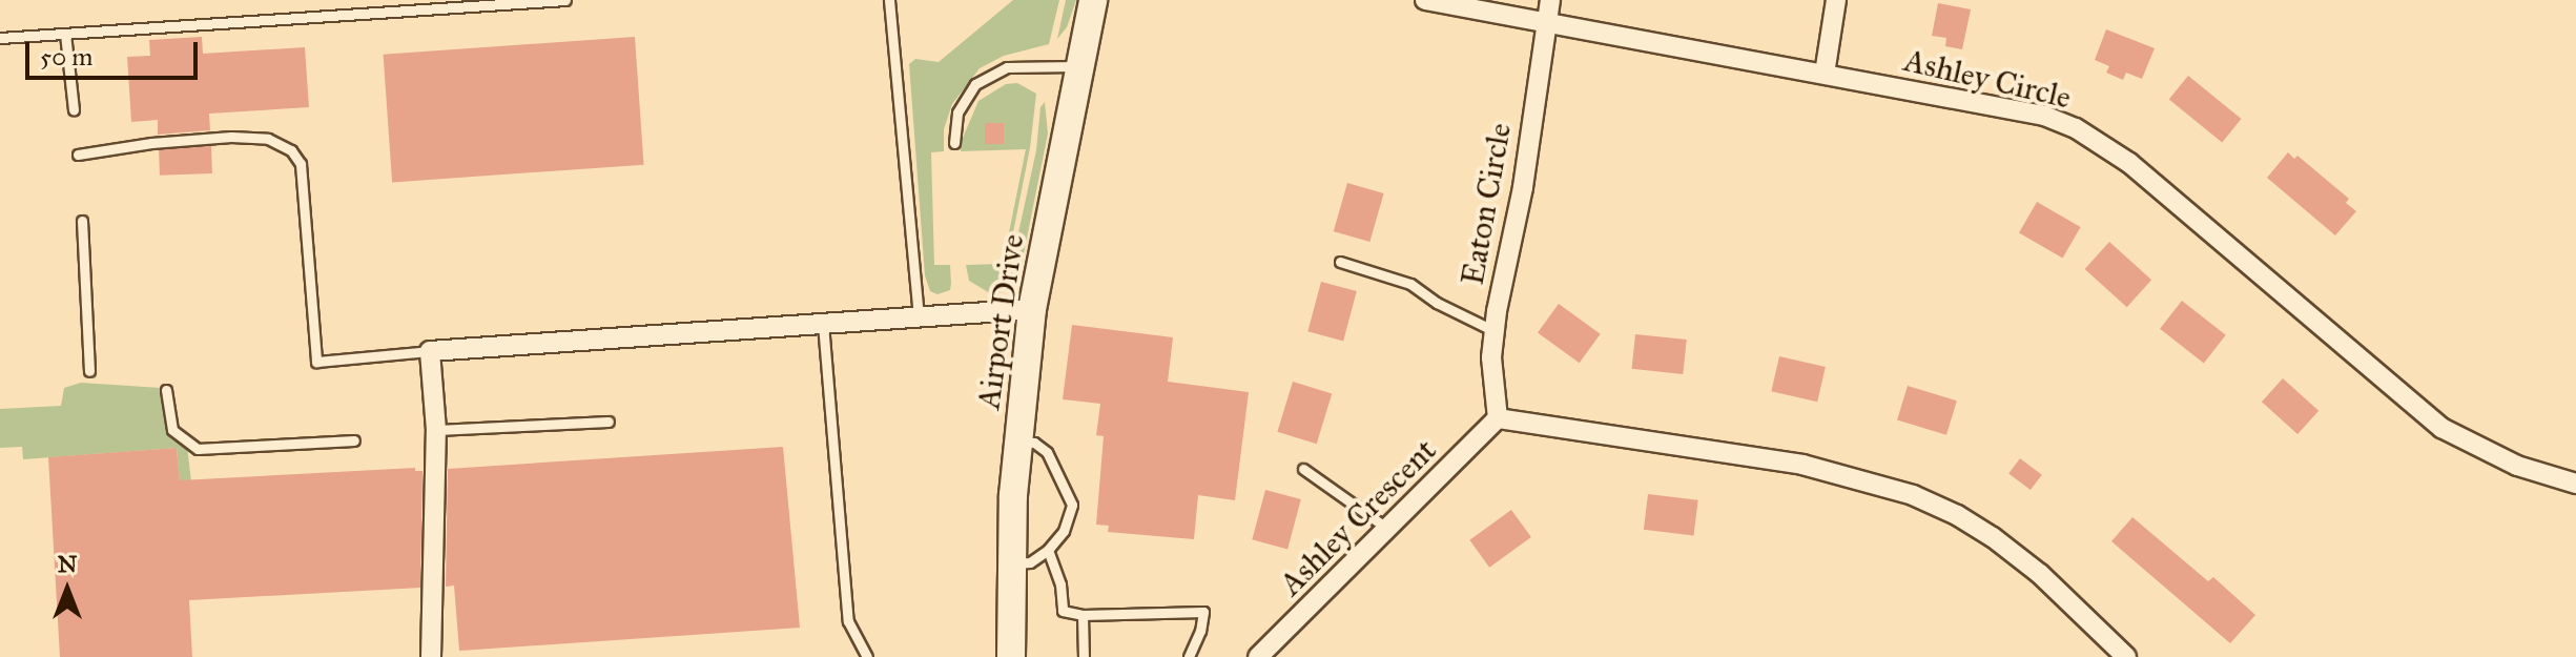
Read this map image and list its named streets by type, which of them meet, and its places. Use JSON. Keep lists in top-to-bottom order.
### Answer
{
  "streets": {
    "street": [
      "Ashley Circle",
      "Eaton Circle",
      "Airport Drive",
      "Ashley Crescent"
    ]
  },
  "crossings": [
    ["Ashley Circle", "Eaton Circle"],
    ["Eaton Circle", "Ashley Crescent"]
  ],
  "scale_bar": "50 m",
  "north": "top"
}
